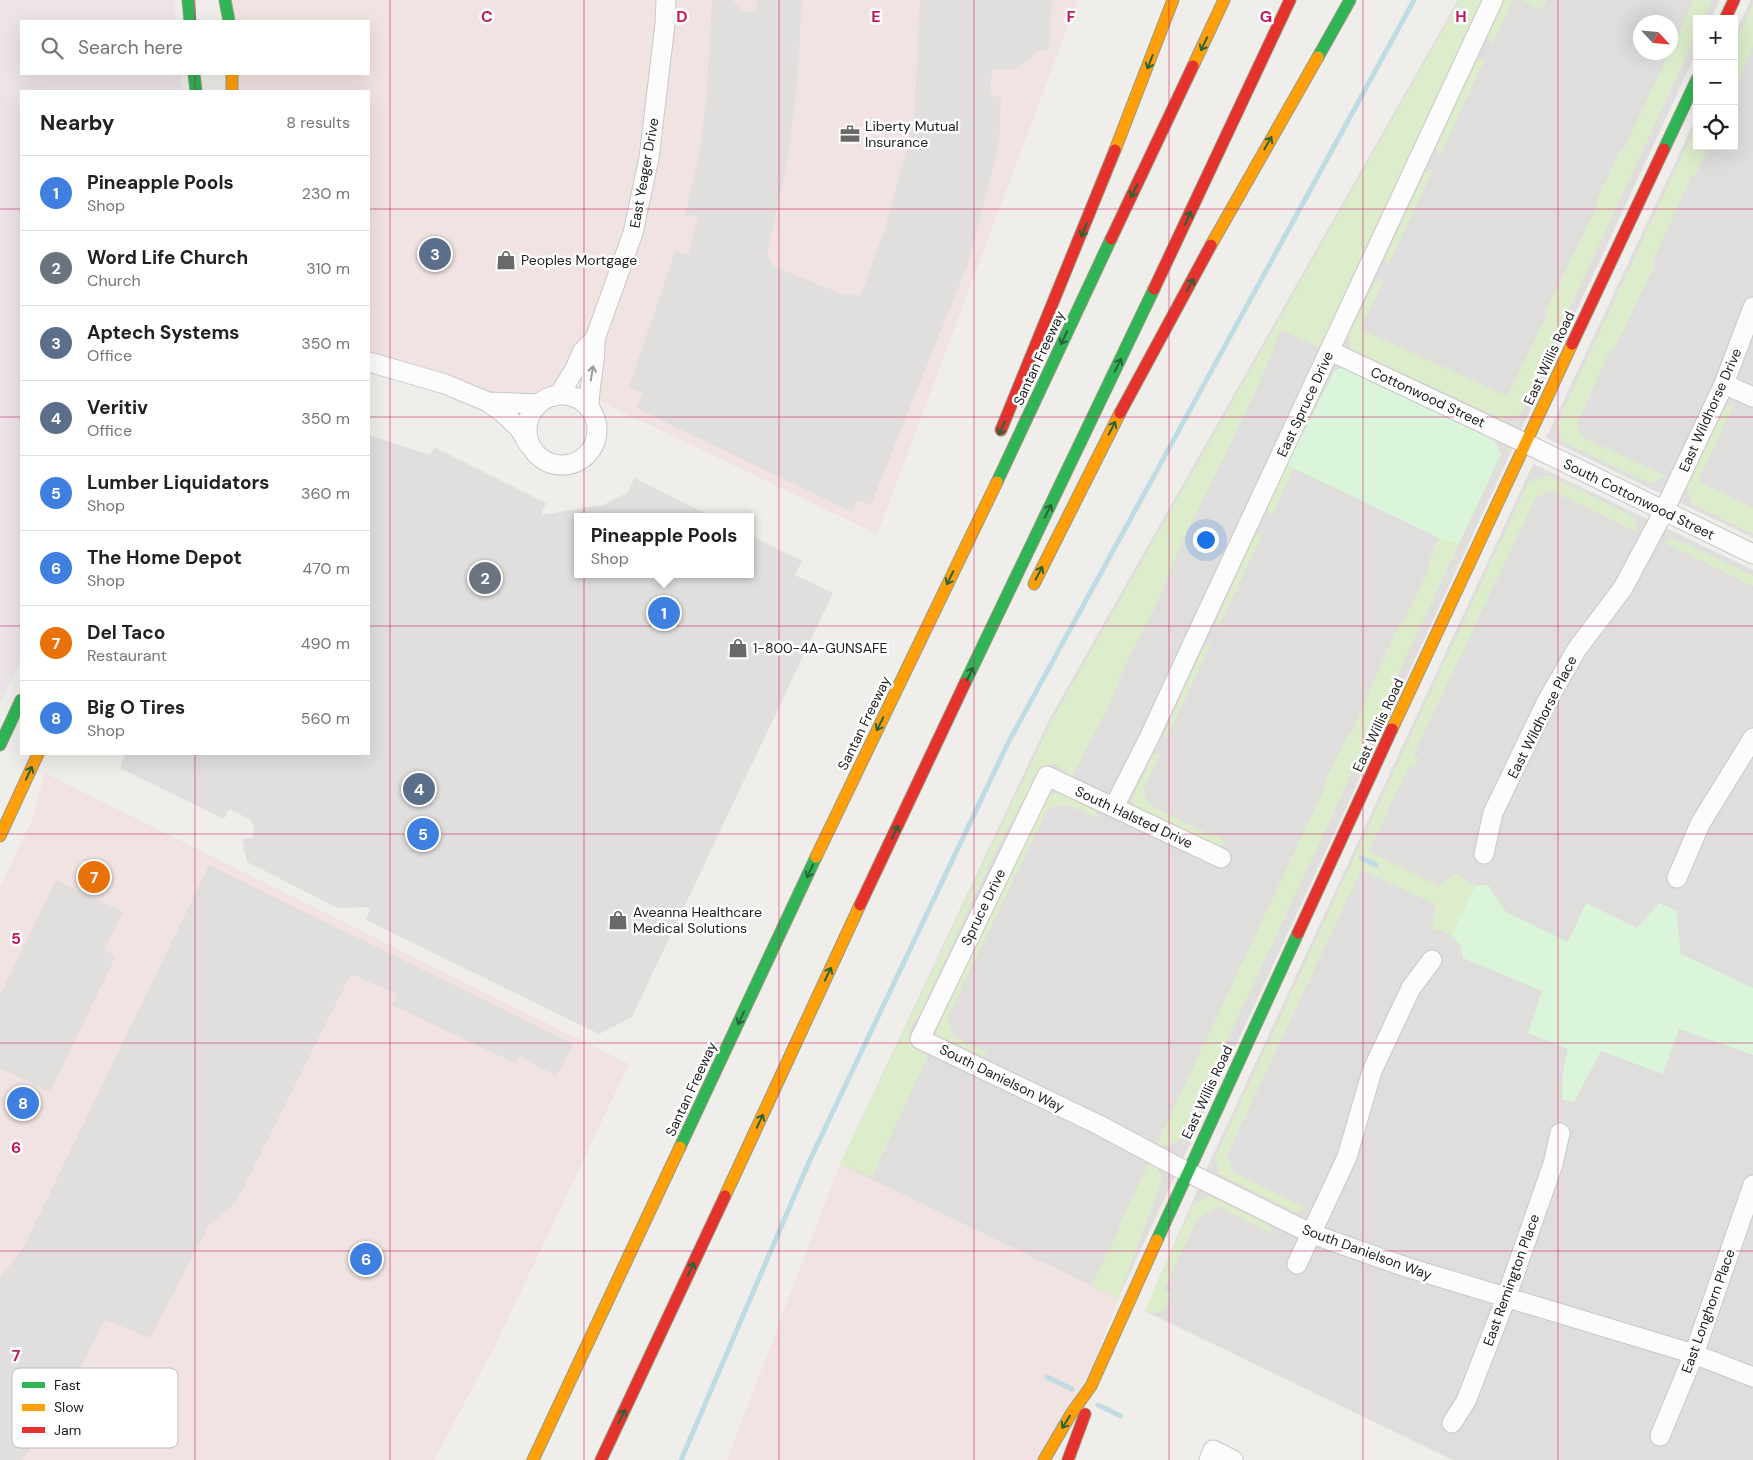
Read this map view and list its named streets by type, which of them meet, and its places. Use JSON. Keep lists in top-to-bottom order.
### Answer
{
  "streets": {
    "main road": ["Santan Freeway", "East Willis Road"],
    "street": [
      "East Yeager Drive",
      "Cottonwood Street",
      "East Spruce Drive",
      "East Wildhorse Drive",
      "South Cottonwood Street",
      "East Wildhorse Place",
      "South Halsted Drive",
      "Spruce Drive",
      "South Danielson Way",
      "East Remington Place",
      "East Longhorn Place"
    ]
  },
  "crossings": [
    ["East Willis Road", "Cottonwood Street"],
    ["East Willis Road", "South Cottonwood Street"],
    ["East Willis Road", "South Danielson Way"],
    ["Cottonwood Street", "East Spruce Drive"],
    ["Cottonwood Street", "South Cottonwood Street"],
    ["East Spruce Drive", "South Halsted Drive"],
    ["East Wildhorse Drive", "South Cottonwood Street"],
    ["East Wildhorse Drive", "East Wildhorse Place"],
    ["South Cottonwood Street", "East Wildhorse Place"],
    ["South Halsted Drive", "Spruce Drive"],
    ["Spruce Drive", "South Danielson Way"],
    ["South Danielson Way", "East Remington Place"],
    ["South Danielson Way", "East Longhorn Place"]
  ],
  "places": {
    "office": ["Liberty Mutual Insurance"],
    "shop": ["Peoples Mortgage", "1-800-4A-GUNSAFE", "Aveanna Healthcare Medical Solutions"]
  },
  "legend": ["Fast", "Slow", "Jam"],
  "north": "bottom right",
  "page": {
    "map_buttons": ["+", "−"],
    "search": "Search here",
    "heading": ["Nearby", "8 results"],
    "list": [
      {
        "mark": "1",
        "name": "Pineapple Pools",
        "note": "Shop",
        "value": "230 m"
      },
      {
        "mark": "2",
        "name": "Word Life Church",
        "note": "Church",
        "value": "310 m"
      },
      {
        "mark": "3",
        "name": "Aptech Systems",
        "note": "Office",
        "value": "350 m"
      },
      {
        "mark": "4",
        "name": "Veritiv",
        "note": "Office",
        "value": "350 m"
      },
      {
        "mark": "5",
        "name": "Lumber Liquidators",
        "note": "Shop",
        "value": "360 m"
      },
      {
        "mark": "6",
        "name": "The Home Depot",
        "note": "Shop",
        "value": "470 m"
      },
      {
        "mark": "7",
        "name": "Del Taco",
        "note": "Restaurant",
        "value": "490 m"
      },
      {
        "mark": "8",
        "name": "Big O Tires",
        "note": "Shop",
        "value": "560 m"
      }
    ],
    "pins": [
      "3",
      "2",
      "1",
      "4",
      "5",
      "7",
      "8",
      "6"
    ],
    "popup": ["Pineapple Pools", "Shop"]
  },
  "grid": {
    "columns": [
      "C",
      "D",
      "E",
      "F",
      "G",
      "H"
    ],
    "rows": ["5", "6", "7"]
  }
}
